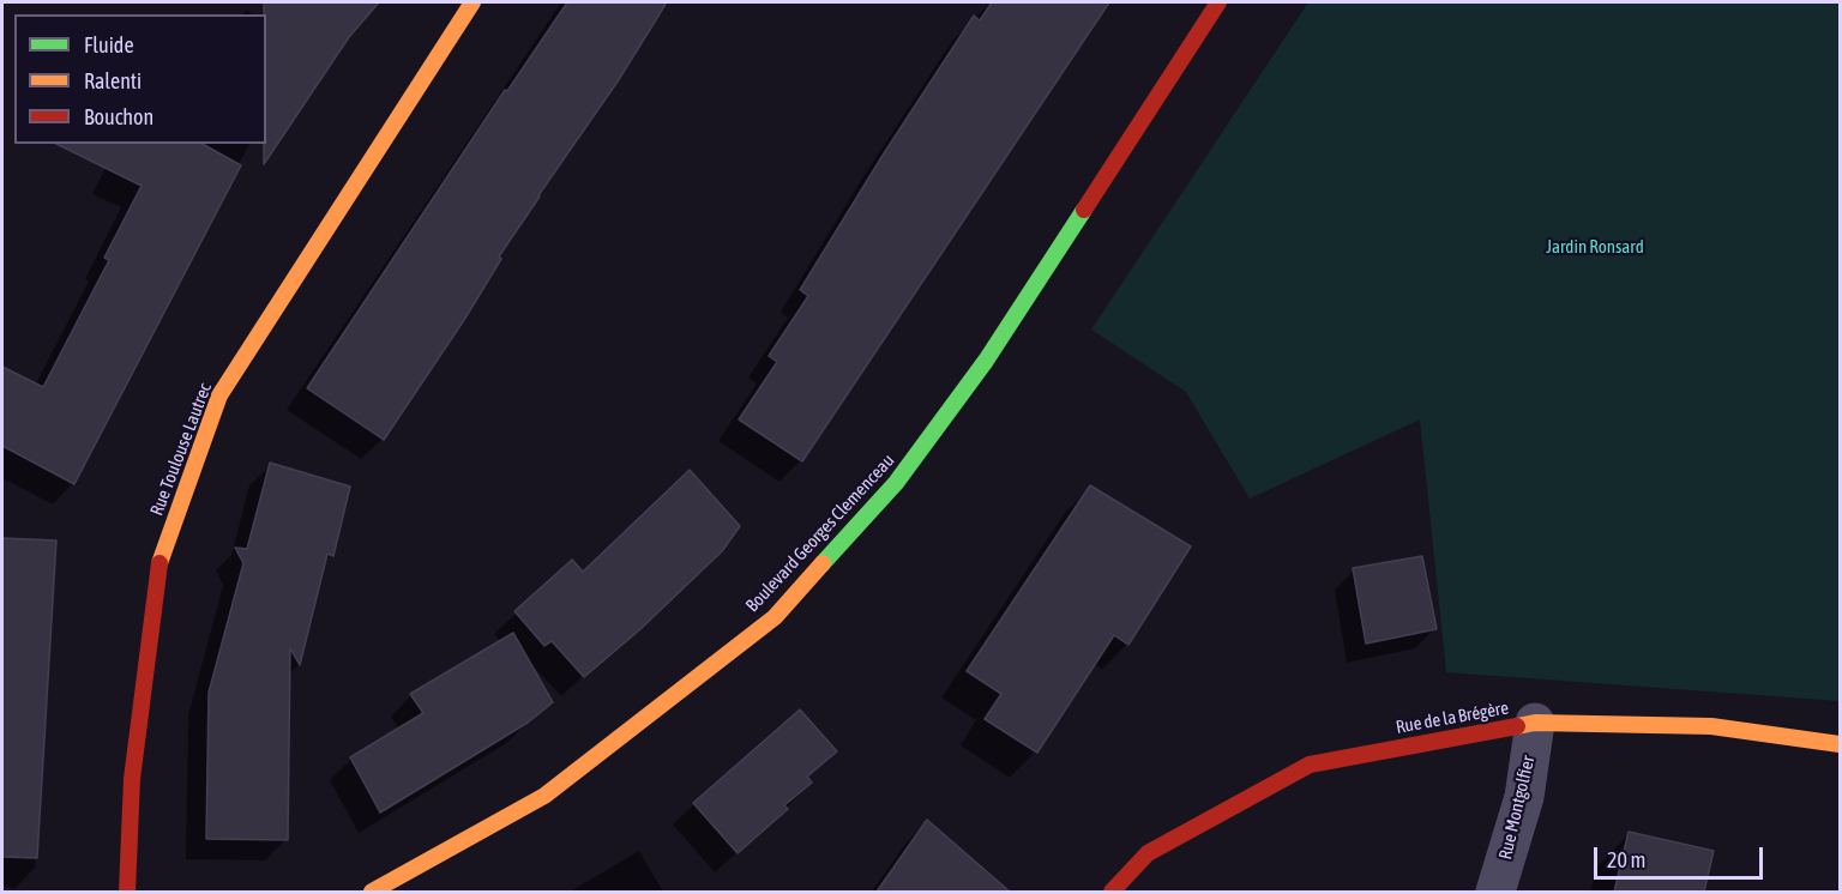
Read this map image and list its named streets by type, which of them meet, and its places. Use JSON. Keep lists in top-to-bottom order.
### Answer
{
  "streets": {
    "street": [
      "Rue Toulouse Lautrec",
      "Boulevard Georges Clemenceau",
      "Rue de la Brégère",
      "Rue Montgolfier"
    ]
  },
  "crossings": [
    ["Rue de la Brégère", "Rue Montgolfier"]
  ],
  "parks": ["Jardin Ronsard"],
  "legend": ["Fluide", "Ralenti", "Bouchon"],
  "scale_bar": "20 m"
}
